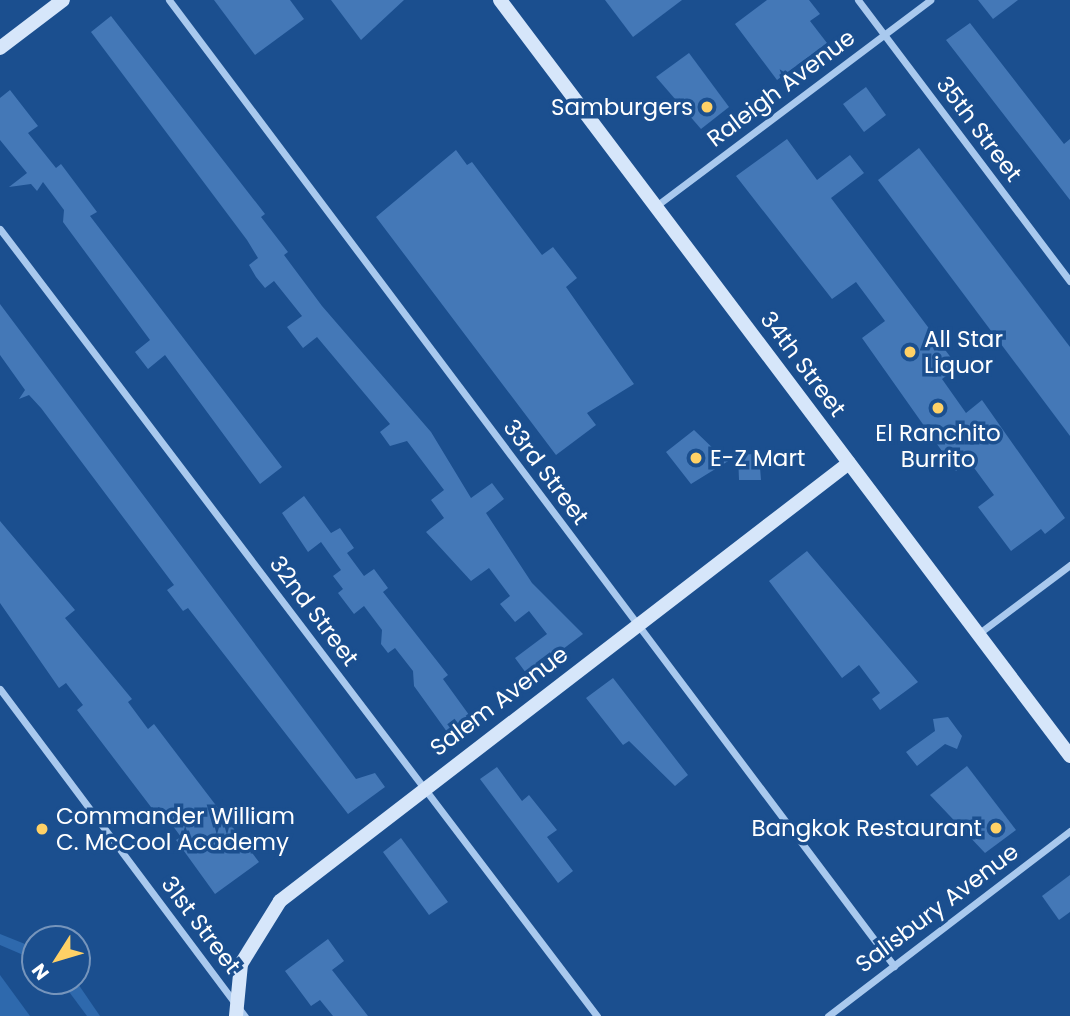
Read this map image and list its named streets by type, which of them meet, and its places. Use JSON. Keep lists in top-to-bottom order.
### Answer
{
  "streets": {
    "main road": ["34th Street", "Salem Avenue"],
    "street": [
      "Raleigh Avenue",
      "35th Street",
      "33rd Street",
      "32nd Street",
      "Salisbury Avenue",
      "31st Street"
    ]
  },
  "crossings": [
    ["Raleigh Avenue", "35th Street"],
    ["Raleigh Avenue", "34th Street"],
    ["34th Street", "Salem Avenue"],
    ["33rd Street", "Salem Avenue"],
    ["33rd Street", "Salisbury Avenue"],
    ["32nd Street", "Salem Avenue"],
    ["Salem Avenue", "31st Street"]
  ],
  "places": [
    "Samburgers",
    "All Star Liquor",
    "El Ranchito Burrito",
    "E-Z Mart",
    "Bangkok Restaurant",
    "Commander William C. McCool Academy"
  ],
  "north": "bottom left"
}
